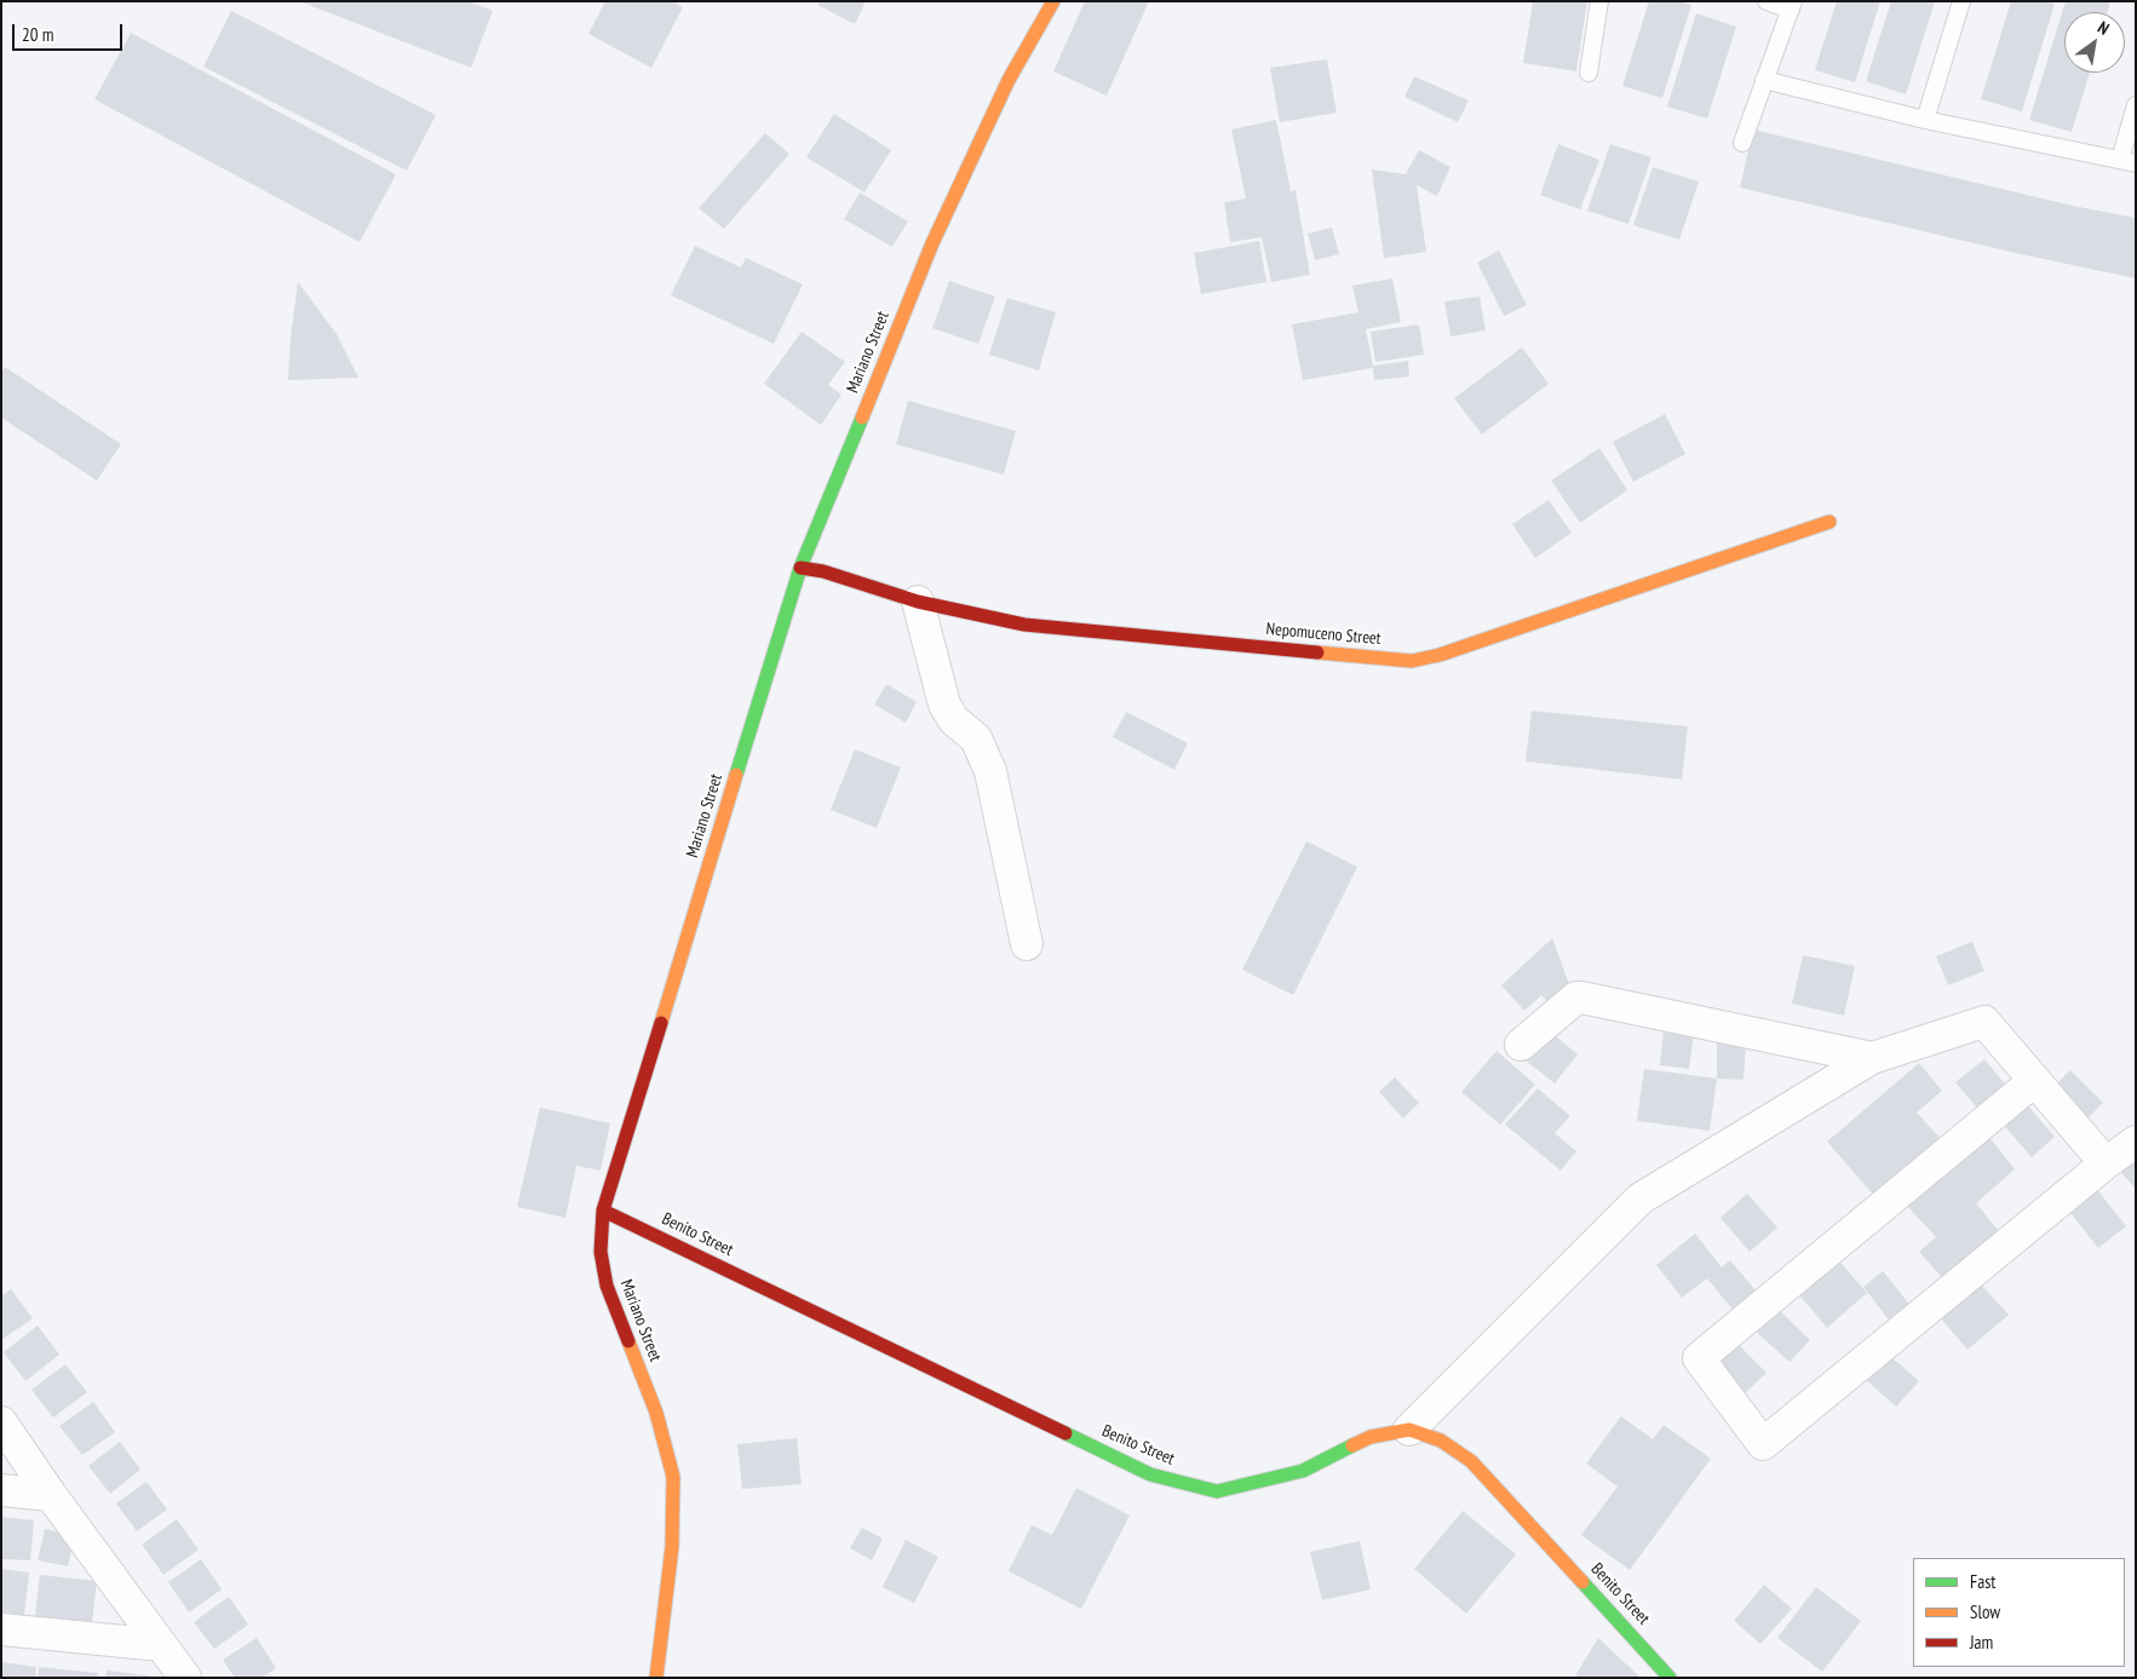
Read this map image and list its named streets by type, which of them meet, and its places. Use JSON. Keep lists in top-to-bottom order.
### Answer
{
  "streets": {
    "street": ["Mariano Street", "Nepomuceno Street", "Benito Street"]
  },
  "crossings": [
    ["Mariano Street", "Nepomuceno Street"],
    ["Mariano Street", "Benito Street"]
  ],
  "legend": ["Fast", "Slow", "Jam"],
  "scale_bar": "20 m",
  "north": "top right"
}
